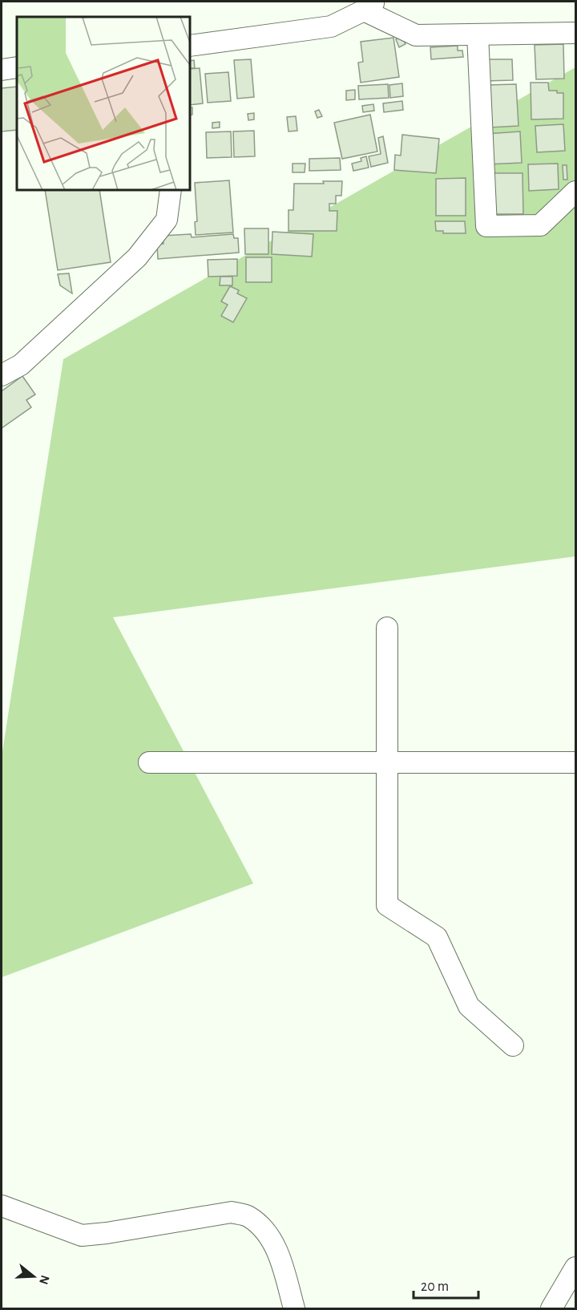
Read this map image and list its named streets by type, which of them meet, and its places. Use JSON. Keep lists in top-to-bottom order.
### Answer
{
  "scale_bar": "20 m",
  "north": "right"
}
